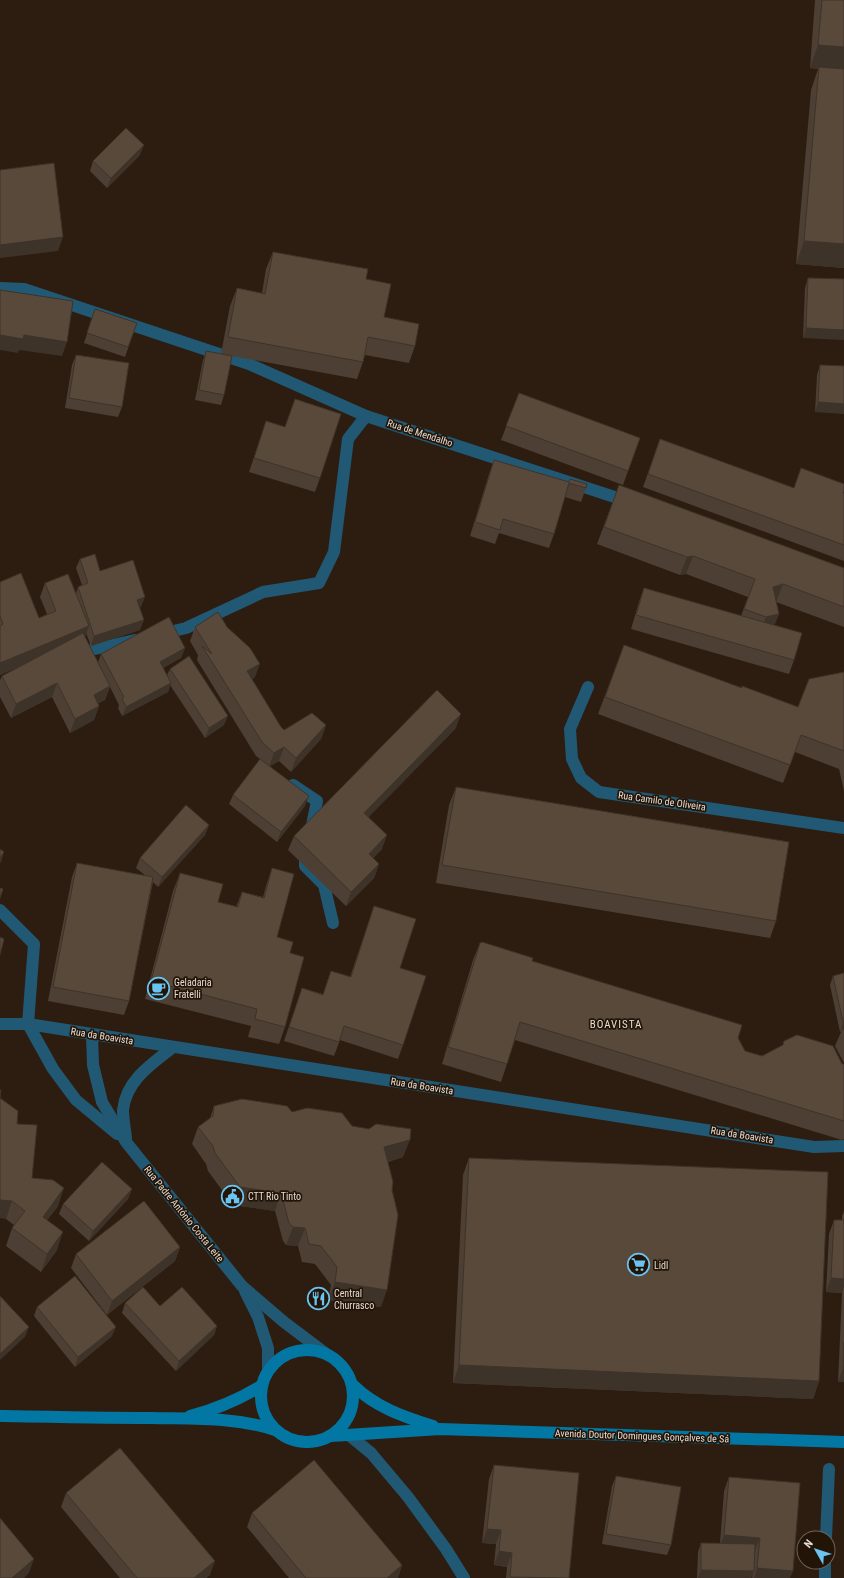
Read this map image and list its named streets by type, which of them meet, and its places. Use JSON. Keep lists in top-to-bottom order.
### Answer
{
  "streets": {
    "main road": ["Avenida Doutor Domingues Gonçalves de Sá"],
    "street": [
      "Rua de Mendalho",
      "Rua Camilo de Oliveira",
      "Rua da Boavista",
      "Rua Padre António Costa Leite"
    ]
  },
  "crossings": [
    ["Rua da Boavista", "Rua Padre António Costa Leite"],
    ["Rua Padre António Costa Leite", "Avenida Doutor Domingues Gonçalves de Sá"]
  ],
  "districts": ["BOAVISTA"],
  "places": {
    "cafe": ["Geladaria Fratelli"],
    "public building": ["CTT Rio Tinto"],
    "supermarket": ["Lidl"],
    "restaurant": ["Central Churrasco"]
  },
  "north": "top left"
}
